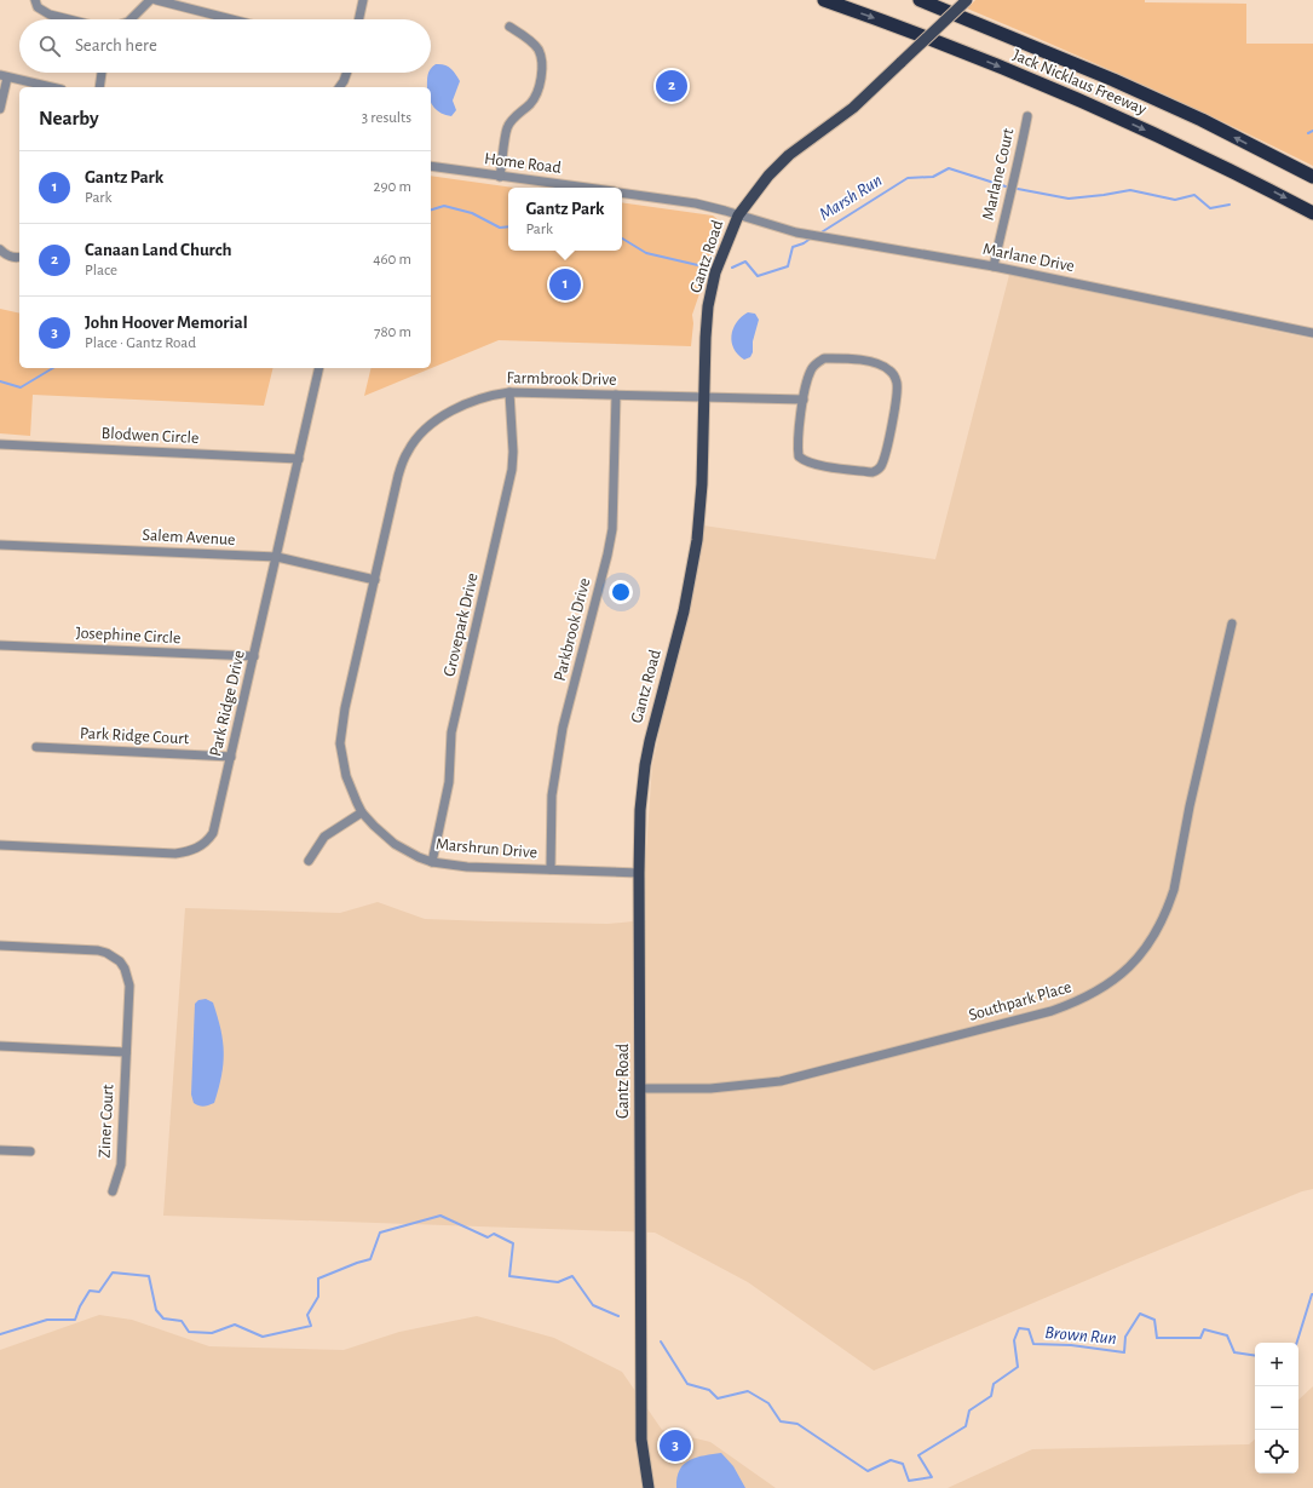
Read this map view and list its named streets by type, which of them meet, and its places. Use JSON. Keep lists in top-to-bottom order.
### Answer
{
  "streets": {
    "highway": ["Jack Nicklaus Freeway"],
    "main road": ["Gantz Road"],
    "street": [
      "Home Road",
      "Marlane Court",
      "Marlane Drive",
      "Farmbrook Drive",
      "Blodwen Circle",
      "Salem Avenue",
      "Grovepark Drive",
      "Parkbrook Drive",
      "Josephine Circle",
      "Park Ridge Drive",
      "Park Ridge Court",
      "Marshrun Drive",
      "Southpark Place",
      "Ziner Court"
    ]
  },
  "crossings": [
    ["Marlane Court", "Marlane Drive"],
    ["Gantz Road", "Marlane Drive"],
    ["Gantz Road", "Farmbrook Drive"],
    ["Gantz Road", "Marshrun Drive"],
    ["Gantz Road", "Southpark Place"],
    ["Farmbrook Drive", "Salem Avenue"],
    ["Farmbrook Drive", "Grovepark Drive"],
    ["Farmbrook Drive", "Parkbrook Drive"],
    ["Farmbrook Drive", "Marshrun Drive"],
    ["Blodwen Circle", "Park Ridge Drive"],
    ["Salem Avenue", "Park Ridge Drive"],
    ["Grovepark Drive", "Marshrun Drive"],
    ["Parkbrook Drive", "Marshrun Drive"],
    ["Josephine Circle", "Park Ridge Drive"],
    ["Park Ridge Drive", "Park Ridge Court"]
  ],
  "water": ["Marsh Run", "Brown Run"],
  "page": {
    "search": "Search here",
    "pins": ["2", "1", "3"],
    "heading": ["Nearby", "3 results"],
    "list": [
      {
        "mark": "1",
        "name": "Gantz Park",
        "note": "Park",
        "value": "290 m"
      },
      {
        "mark": "2",
        "name": "Canaan Land Church",
        "note": "Place",
        "value": "460 m"
      },
      {
        "mark": "3",
        "name": "John Hoover Memorial",
        "note": "Place · Gantz Road",
        "value": "780 m"
      }
    ],
    "popup": ["Gantz Park", "Park"],
    "map_buttons": ["+", "−"]
  }
}
